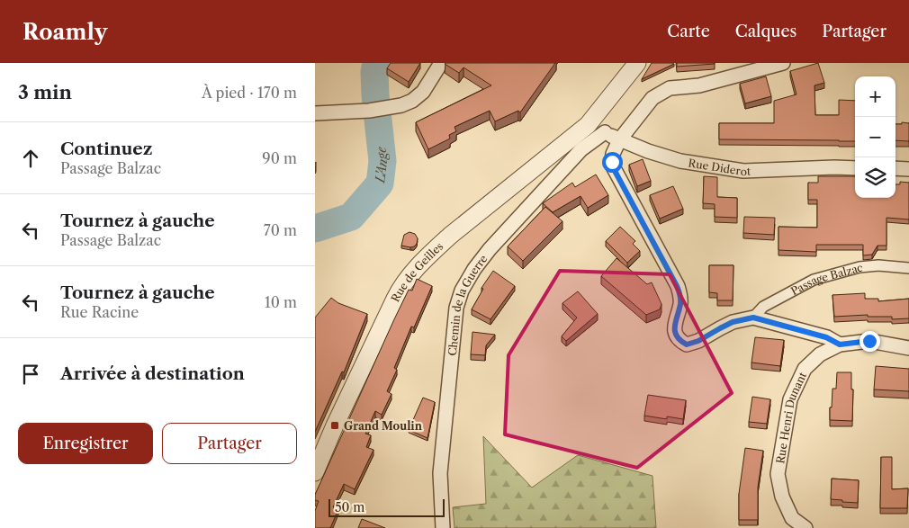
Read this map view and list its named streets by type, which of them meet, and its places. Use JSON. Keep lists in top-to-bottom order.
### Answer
{
  "streets": {
    "street": [
      "Rue Diderot",
      "Rue de Geilles",
      "Passage Balzac",
      "Chemin de la Guerre",
      "Rue Henri Dunant"
    ]
  },
  "crossings": [
    ["Rue Diderot", "Rue de Geilles"],
    ["Rue Diderot", "Passage Balzac"],
    ["Rue Diderot", "Chemin de la Guerre"],
    ["Passage Balzac", "Rue Henri Dunant"]
  ],
  "water": ["L'Ange"],
  "places": {
    "transit": ["Grand Moulin"]
  },
  "scale_bar": "50 m",
  "page": {
    "header": "Roamly",
    "nav": ["Carte", "Calques", "Partager"],
    "heading": ["3 min", "À pied · 170 m"],
    "map_buttons": ["+", "−"],
    "list": [
      ["Continuez", "Passage Balzac", "90 m"],
      ["Tournez à gauche", "Passage Balzac", "70 m"],
      ["Tournez à gauche", "Rue Racine", "10 m"],
      "Arrivée à destination"
    ],
    "buttons": ["Enregistrer", "Partager"],
    "scale": "50 m"
  }
}
